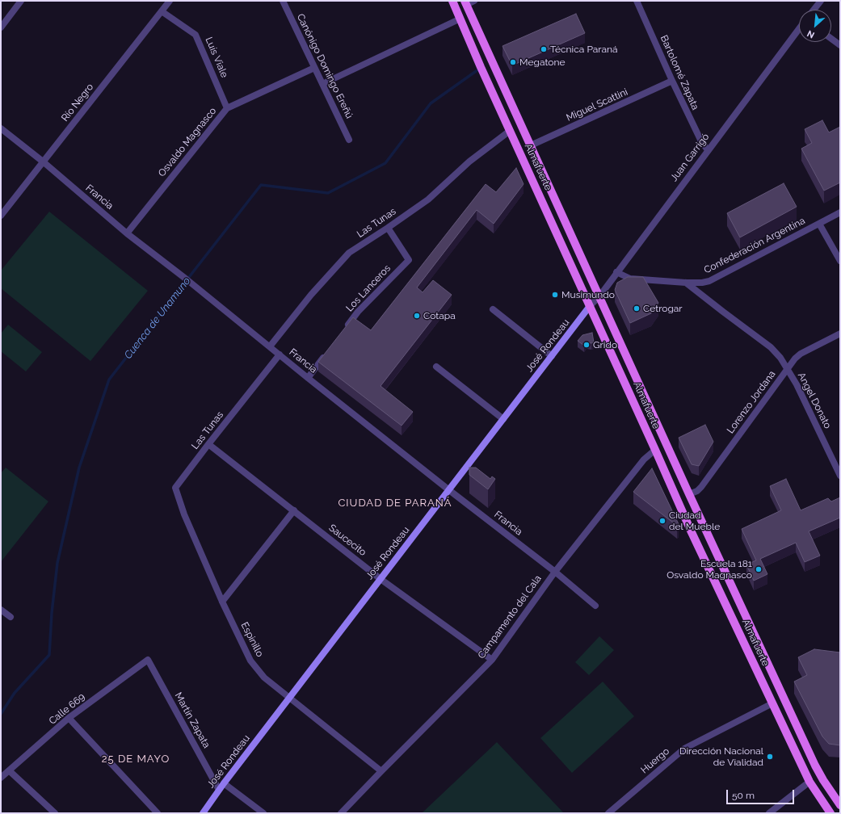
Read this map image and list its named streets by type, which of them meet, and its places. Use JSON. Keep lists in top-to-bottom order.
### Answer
{
  "streets": {
    "main road": ["Almafuerte"],
    "street": [
      "Luís Viale",
      "Canónigo Domingo Ereñú",
      "Bartolomé Zapata",
      "Río Negro",
      "Miguel Scattini",
      "Osvaldo Magnasco",
      "Juan Garrigó",
      "Francia",
      "Las Tunas",
      "Confederación Argentina",
      "Los Lanceros",
      "José Rondeau",
      "Angel Donato",
      "Lorenzo Jordana",
      "Saucecito",
      "Campamento del Cala",
      "Espinillo",
      "Calle 669",
      "Martín Zapata",
      "Huergo"
    ]
  },
  "crossings": [
    ["Luís Viale", "Río Negro"],
    ["Luís Viale", "Osvaldo Magnasco"],
    ["Canónigo Domingo Ereñú", "Osvaldo Magnasco"],
    ["Bartolomé Zapata", "Miguel Scattini"],
    ["Bartolomé Zapata", "Juan Garrigó"],
    ["Río Negro", "Francia"],
    ["Miguel Scattini", "Almafuerte"],
    ["Osvaldo Magnasco", "Francia"],
    ["Juan Garrigó", "Almafuerte"],
    ["Juan Garrigó", "Confederación Argentina"],
    ["Juan Garrigó", "José Rondeau"],
    ["Almafuerte", "Las Tunas"],
    ["Almafuerte", "José Rondeau"],
    ["Almafuerte", "Lorenzo Jordana"],
    ["Almafuerte", "Campamento del Cala"],
    ["Almafuerte", "Huergo"],
    ["Francia", "Las Tunas"],
    ["Francia", "José Rondeau"],
    ["Francia", "Campamento del Cala"],
    ["Las Tunas", "Los Lanceros"],
    ["Las Tunas", "Saucecito"],
    ["Las Tunas", "Espinillo"],
    ["Confederación Argentina", "Angel Donato"],
    ["José Rondeau", "Saucecito"],
    ["José Rondeau", "Espinillo"],
    ["José Rondeau", "Martín Zapata"],
    ["Angel Donato", "Lorenzo Jordana"],
    ["Saucecito", "Campamento del Cala"],
    ["Campamento del Cala", "Espinillo"],
    ["Calle 669", "Martín Zapata"]
  ],
  "districts": ["CIUDAD DE PARANÁ", "25 DE MAYO"],
  "water": ["Cuenca de Unamuno"],
  "places": [
    "Técnica Paraná",
    "Megatone",
    "Musimundo",
    "Cetrogar",
    "Cotapa",
    "Grido",
    "Ciudad del Mueble",
    "Escuela 181 Osvaldo Magnasco",
    "Dirección Nacional de Vialidad"
  ],
  "scale_bar": "50 m",
  "north": "bottom left"
}
